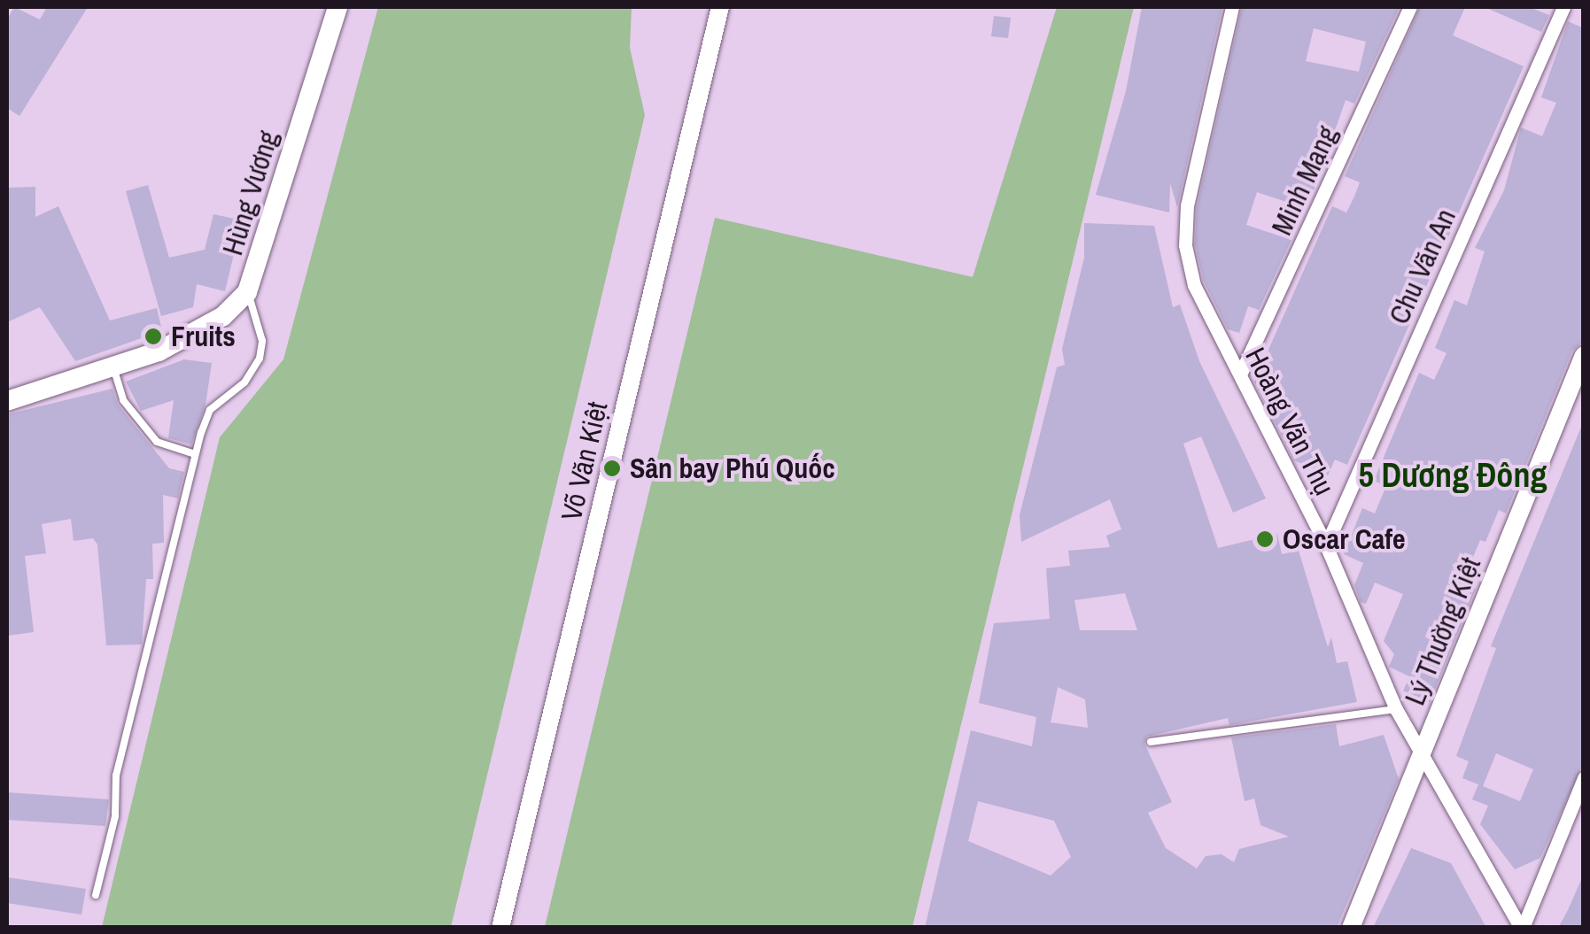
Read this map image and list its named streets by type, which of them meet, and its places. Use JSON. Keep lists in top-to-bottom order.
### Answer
{
  "streets": {
    "main road": ["Hùng Vương"],
    "street": [
      "Minh Mạng",
      "Chu Văn An",
      "Hoàng Văn Thụ",
      "Võ Văn Kiệt",
      "Lý Thường Kiệt"
    ]
  },
  "crossings": [
    ["Minh Mạng", "Hoàng Văn Thụ"],
    ["Chu Văn An", "Hoàng Văn Thụ"],
    ["Hoàng Văn Thụ", "Lý Thường Kiệt"]
  ],
  "districts": ["5 Dương Đông"],
  "places": ["Fruits", "Sân bay Phú Quốc", "Oscar Cafe"]
}
